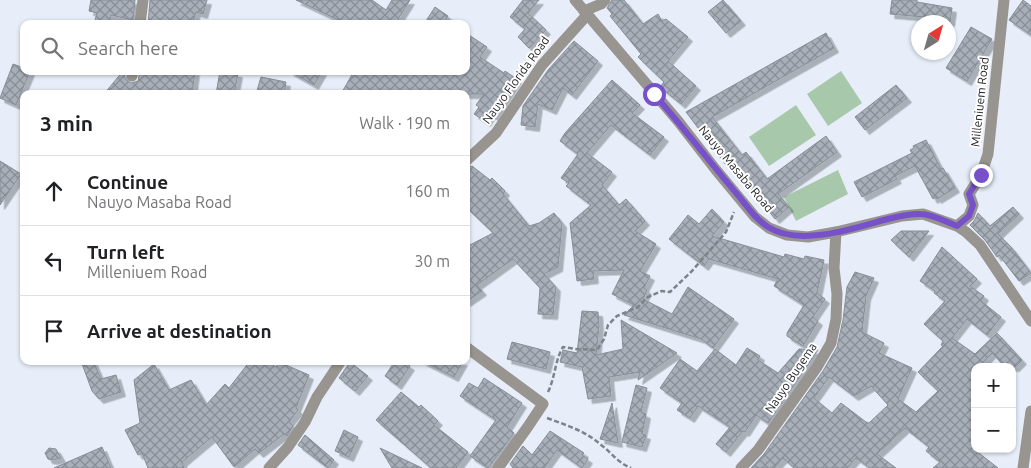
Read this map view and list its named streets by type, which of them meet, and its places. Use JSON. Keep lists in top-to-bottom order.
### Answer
{
  "streets": {
    "street": [
      "Nauyo Florida Road",
      "Milleniuem Road",
      "Nauyo Masaba Road",
      "Nauyo Bugema"
    ]
  },
  "crossings": [
    ["Nauyo Florida Road", "Nauyo Masaba Road"],
    ["Milleniuem Road", "Nauyo Masaba Road"],
    ["Nauyo Masaba Road", "Nauyo Bugema"]
  ],
  "north": "top right",
  "page": {
    "search": "Search here",
    "heading": ["3 min", "Walk · 190 m"],
    "list": [
      ["Continue", "Nauyo Masaba Road", "160 m"],
      ["Turn left", "Milleniuem Road", "30 m"],
      "Arrive at destination"
    ],
    "map_buttons": ["+", "−"]
  }
}
